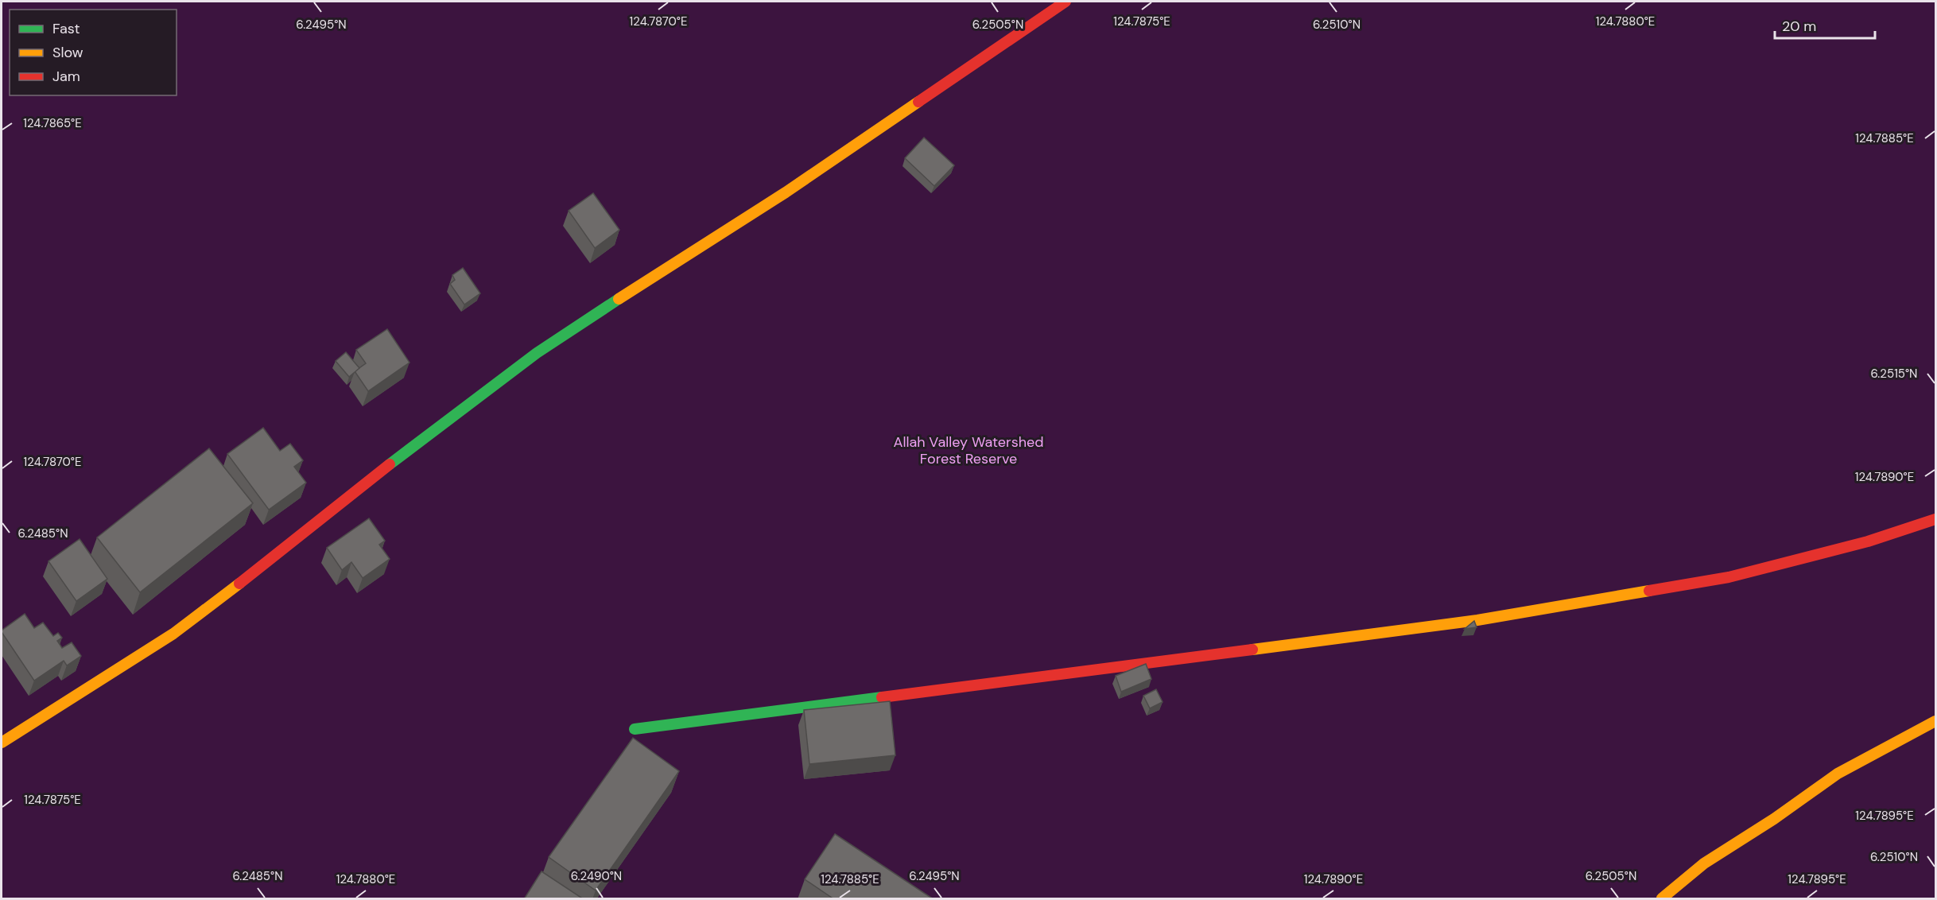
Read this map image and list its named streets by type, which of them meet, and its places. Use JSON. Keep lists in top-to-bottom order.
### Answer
{
  "parks": ["Allah Valley Watershed Forest Reserve"],
  "legend": ["Fast", "Slow", "Jam"],
  "scale_bar": "20 m",
  "coordinates": [
    "124.7870°E",
    "124.7875°E",
    "124.7880°E",
    "6.2495°N",
    "6.2505°N",
    "6.2510°N",
    "124.7865°E",
    "124.7885°E",
    "6.2515°N",
    "124.7890°E",
    "6.2485°N",
    "124.7895°E",
    "6.2490°N"
  ]
}
